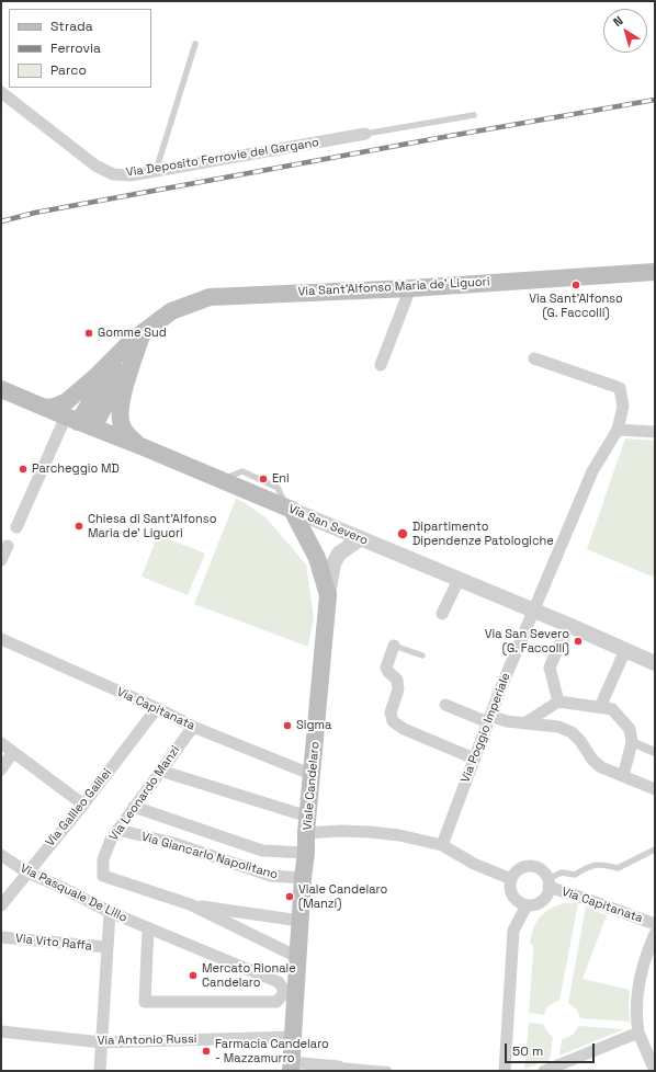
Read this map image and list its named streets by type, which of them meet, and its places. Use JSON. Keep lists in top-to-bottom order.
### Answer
{
  "streets": {
    "main road": ["Via Sant'Alfonso Maria de' Liguori", "Via San Severo", "Viale Candelaro"],
    "street": [
      "Via Deposito Ferrovie del Gargano",
      "Via Capitanata",
      "Via Poggio Imperiale",
      "Via Leonardo Manzi",
      "Via Galileo Galilei",
      "Via Giancarlo Napolitano",
      "Via Pasquale De Lillo",
      "Via Vito Raffa",
      "Via Antonio Russi"
    ]
  },
  "crossings": [
    ["Via Sant'Alfonso Maria de' Liguori", "Via San Severo"],
    ["Via San Severo", "Via Poggio Imperiale"],
    ["Via San Severo", "Viale Candelaro"],
    ["Via Capitanata", "Viale Candelaro"],
    ["Via Capitanata", "Via Leonardo Manzi"],
    ["Via Capitanata", "Via Galileo Galilei"],
    ["Viale Candelaro", "Via Leonardo Manzi"],
    ["Viale Candelaro", "Via Giancarlo Napolitano"],
    ["Viale Candelaro", "Via Pasquale De Lillo"],
    ["Viale Candelaro", "Via Antonio Russi"],
    ["Via Leonardo Manzi", "Via Giancarlo Napolitano"],
    ["Via Galileo Galilei", "Via Pasquale De Lillo"]
  ],
  "places": [
    "Via Sant'Alfonso (G. Faccolli)",
    "Gomme Sud",
    "Parcheggio MD",
    "Eni",
    "Chiesa di Sant'Alfonso Maria de' Liguori",
    "Dipartimento Dipendenze Patologiche",
    "Via San Severo (G. Faccolli)",
    "Sigma",
    "Viale Candelaro (Manzi)",
    "Mercato Rionale Candelaro",
    "Farmacia Candelaro - Mazzamurro"
  ],
  "legend": ["Strada", "Ferrovia", "Parco"],
  "scale_bar": "50 m",
  "north": "top left"
}
